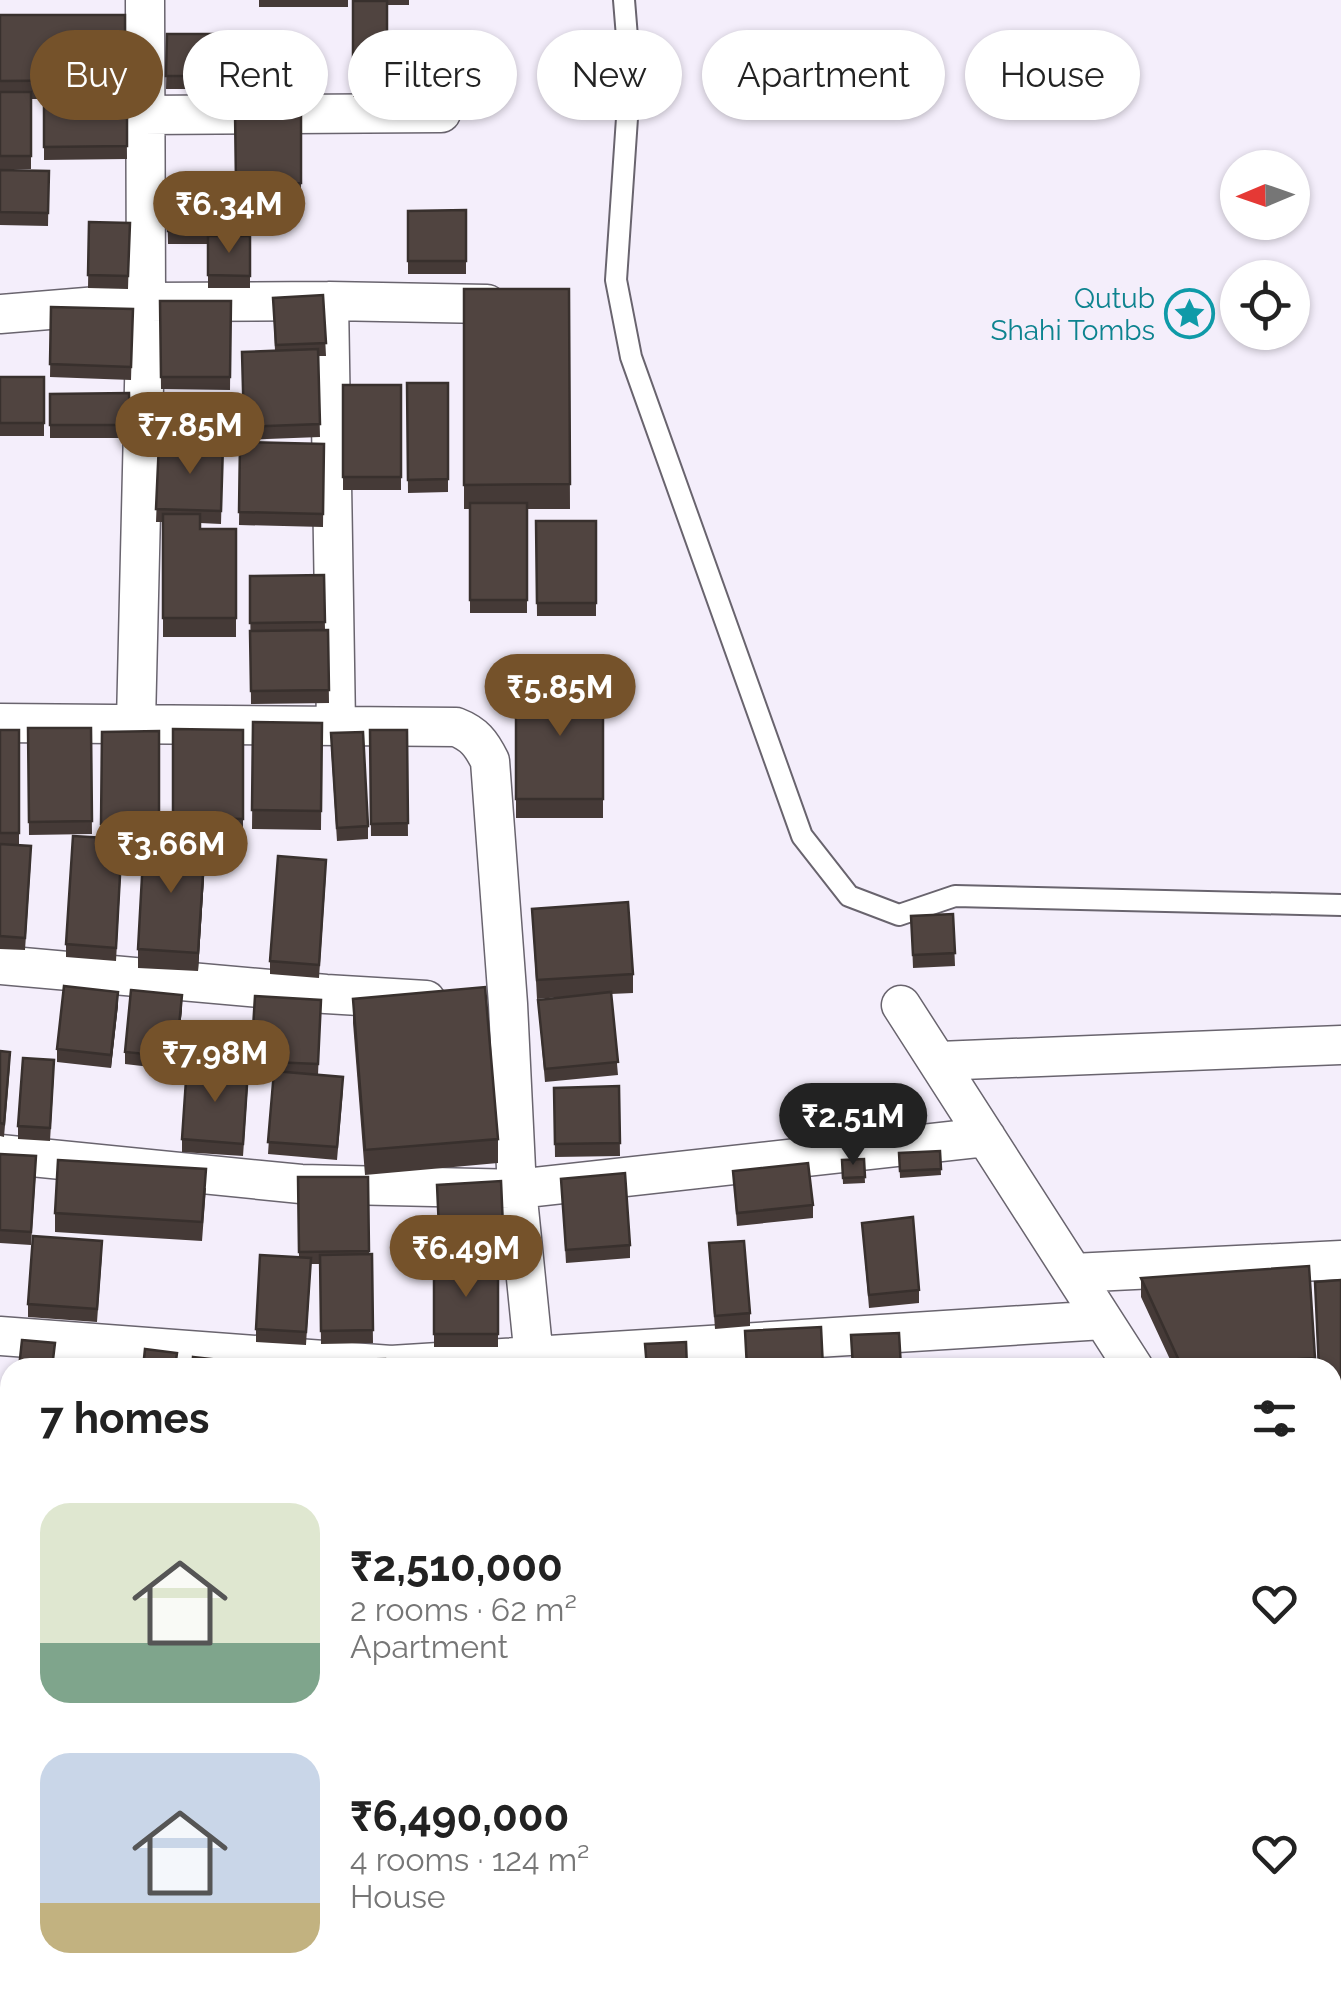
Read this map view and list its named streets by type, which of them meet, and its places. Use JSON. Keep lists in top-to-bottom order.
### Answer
{
  "places": {
    "place": ["Qutub Shahi Tombs"]
  },
  "north": "left",
  "page": {
    "chip": [
      "Buy",
      "Rent",
      "Filters",
      "New",
      "Apartment",
      "House"
    ],
    "price": [
      "₹6.34M",
      "₹7.85M",
      "₹5.85M",
      "₹3.66M",
      "₹7.98M",
      "₹2.51M",
      "₹6.49M"
    ],
    "heading": "7 homes",
    "list": [
      {
        "name": "₹2,510,000",
        "note": "2 rooms · 62 m² · Apartment"
      },
      {
        "name": "₹6,490,000",
        "note": "4 rooms · 124 m² · House"
      }
    ]
  }
}
